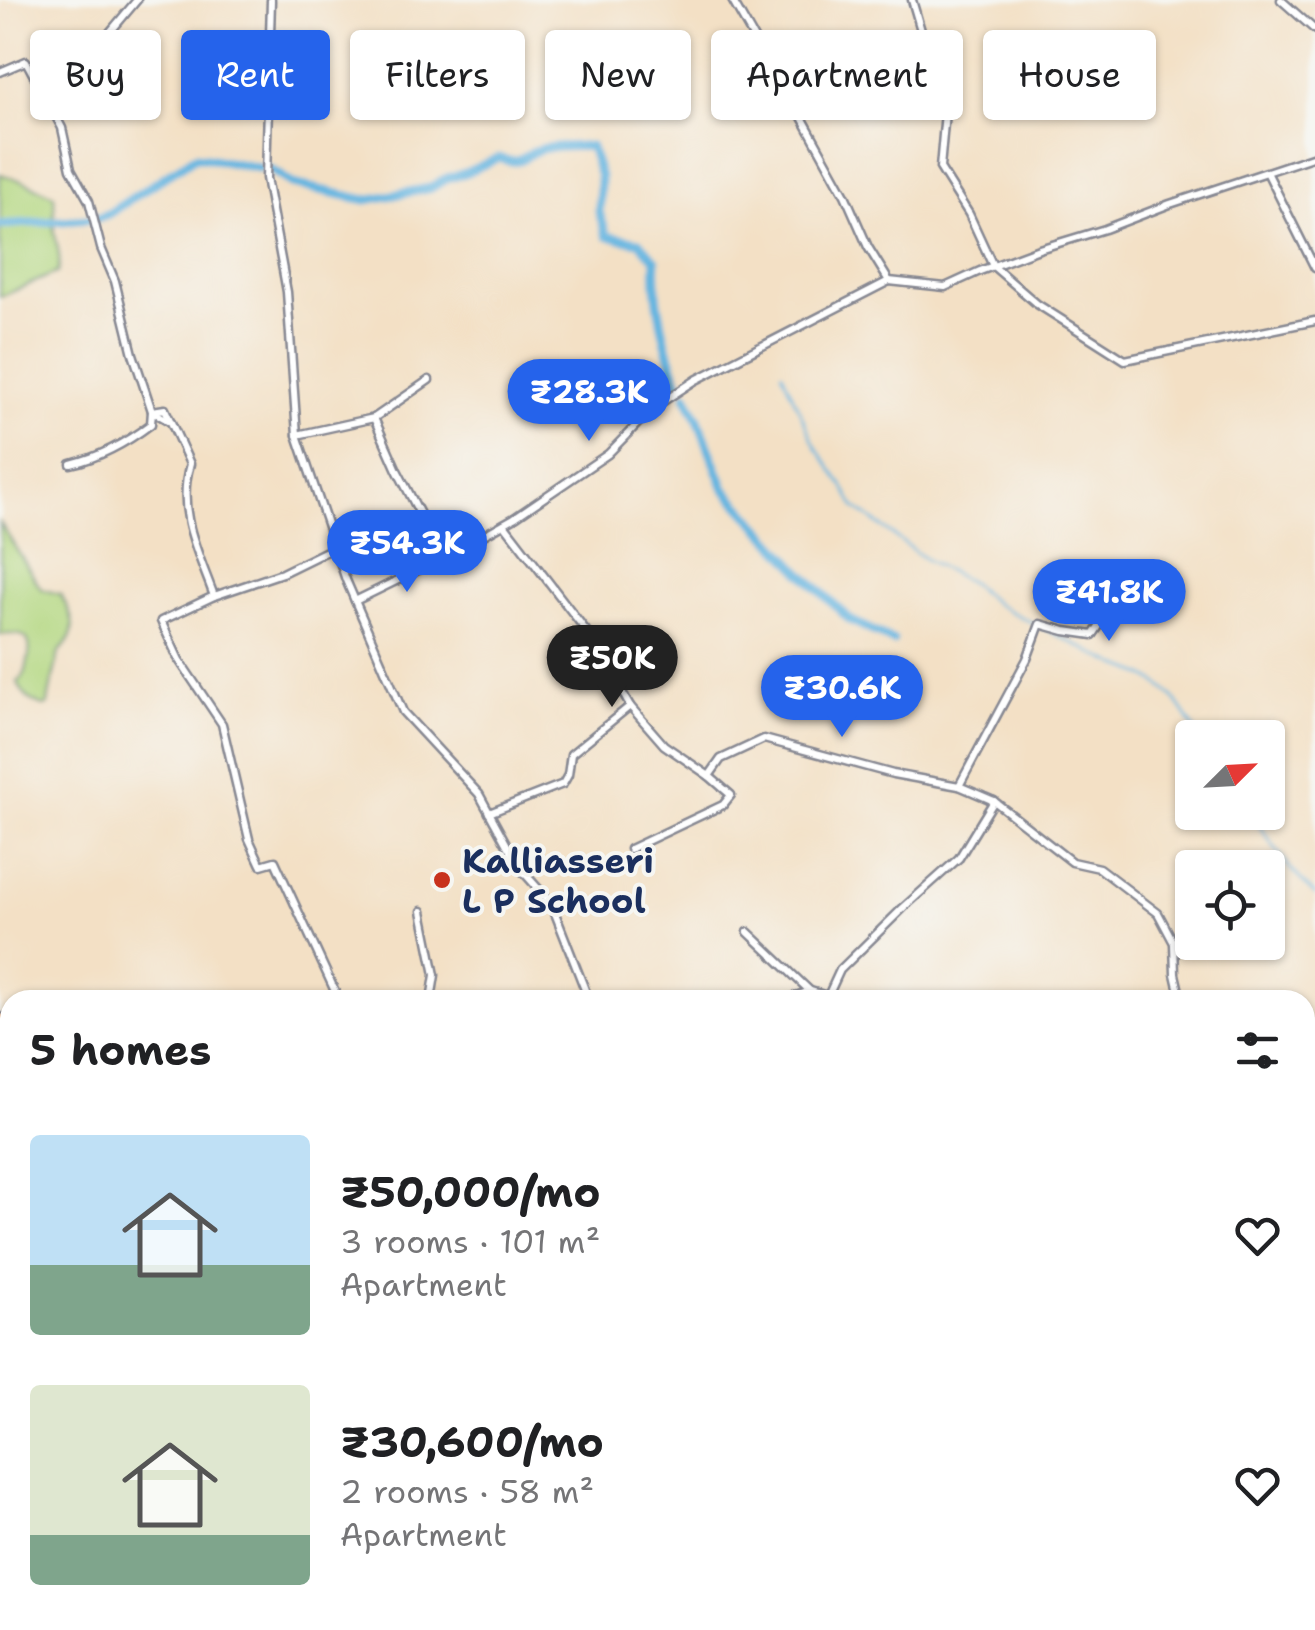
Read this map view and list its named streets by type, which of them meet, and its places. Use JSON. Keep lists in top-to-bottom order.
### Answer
{
  "places": ["Kalliasseri L P School"],
  "north": "top right",
  "page": {
    "chip": [
      "Buy",
      "Rent",
      "Filters",
      "New",
      "Apartment",
      "House"
    ],
    "price": [
      "₹28.3K",
      "₹54.3K",
      "₹41.8K",
      "₹50K",
      "₹30.6K"
    ],
    "heading": "5 homes",
    "list": [
      {
        "name": "₹50,000/mo",
        "note": "3 rooms · 101 m² · Apartment"
      },
      {
        "name": "₹30,600/mo",
        "note": "2 rooms · 58 m² · Apartment"
      }
    ]
  }
}
